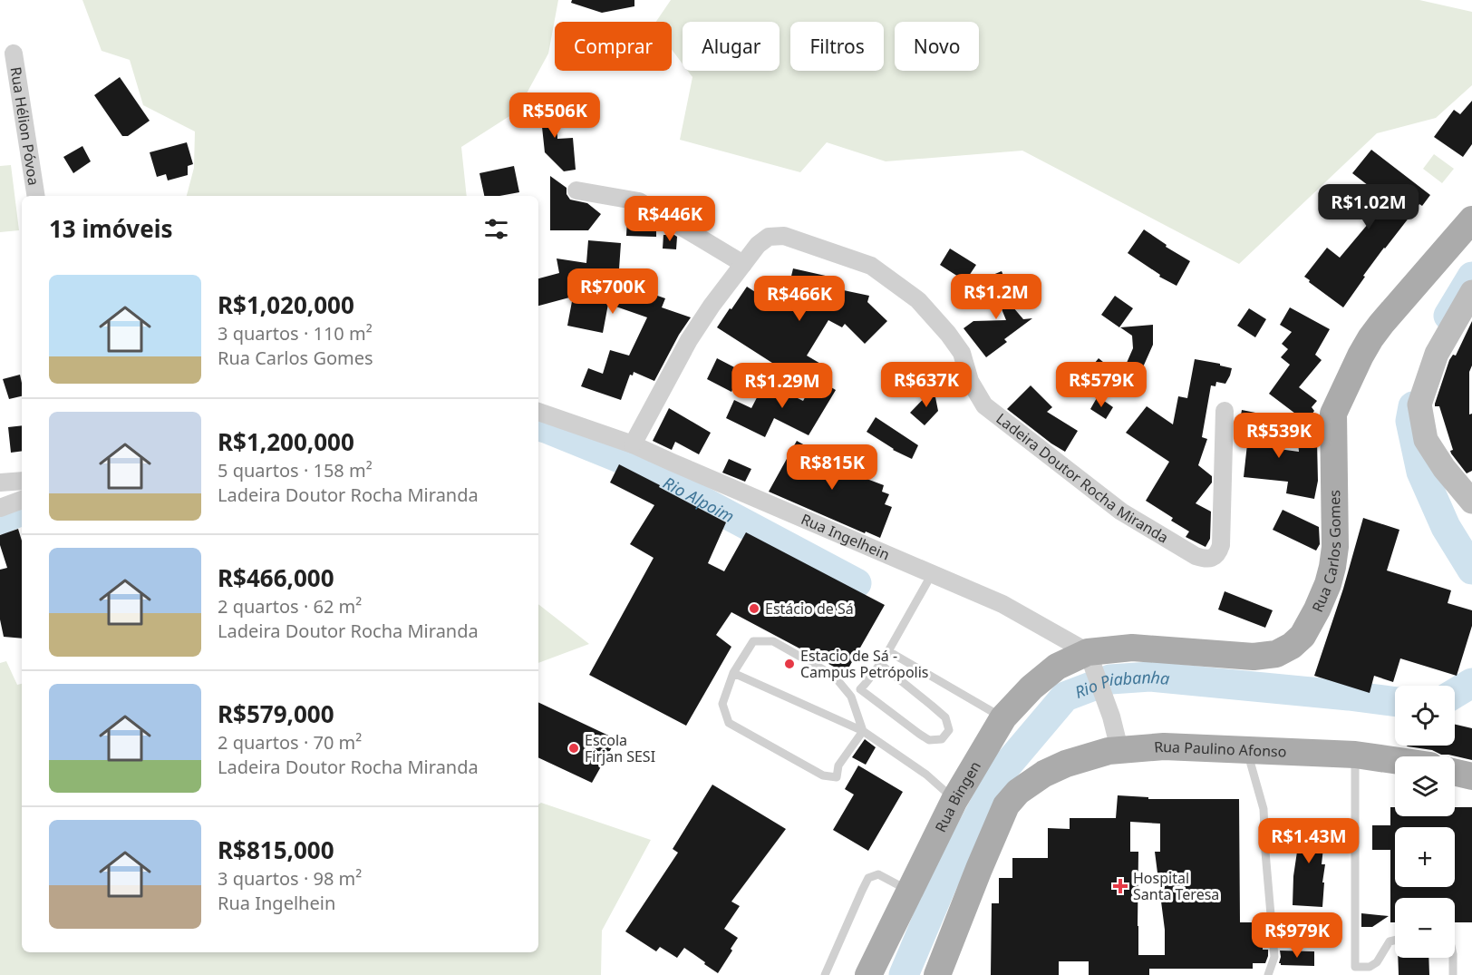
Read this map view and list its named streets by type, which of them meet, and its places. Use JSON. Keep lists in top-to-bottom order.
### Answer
{
  "streets": {
    "main road": ["Rua Carlos Gomes", "Rua Paulino Afonso", "Rua Bingen"],
    "street": ["Rua Hélion Póvoa", "Ladeira Doutor Rocha Miranda", "Rua Ingelhein"]
  },
  "crossings": [
    ["Ladeira Doutor Rocha Miranda", "Rua Ingelhein"],
    ["Rua Ingelhein", "Rua Carlos Gomes"],
    ["Rua Ingelhein", "Rua Bingen"],
    ["Rua Carlos Gomes", "Rua Bingen"]
  ],
  "water": ["Rio Alpoim", "Rio Piabanha"],
  "places": {
    "other": ["Estácio de Sá", "Estacio de Sá - Campus Petrópolis", "Escola Firjan SESI"],
    "health": ["Hospital Santa Teresa"]
  },
  "page": {
    "chip": [
      "Comprar",
      "Alugar",
      "Filtros",
      "Novo"
    ],
    "price": [
      "R$506K",
      "R$1.02M",
      "R$446K",
      "R$700K",
      "R$1.2M",
      "R$466K",
      "R$637K",
      "R$579K",
      "R$1.29M",
      "R$539K",
      "R$815K",
      "R$1.43M",
      "R$979K"
    ],
    "heading": "13 imóveis",
    "list": [
      {
        "name": "R$1,020,000",
        "note": "3 quartos · 110 m² · Rua Carlos Gomes"
      },
      {
        "name": "R$1,200,000",
        "note": "5 quartos · 158 m² · Ladeira Doutor Rocha Miranda"
      },
      {
        "name": "R$466,000",
        "note": "2 quartos · 62 m² · Ladeira Doutor Rocha Miranda"
      },
      {
        "name": "R$579,000",
        "note": "2 quartos · 70 m² · Ladeira Doutor Rocha Miranda"
      },
      {
        "name": "R$815,000",
        "note": "3 quartos · 98 m² · Rua Ingelhein"
      }
    ],
    "map_buttons": ["+", "−"]
  }
}
